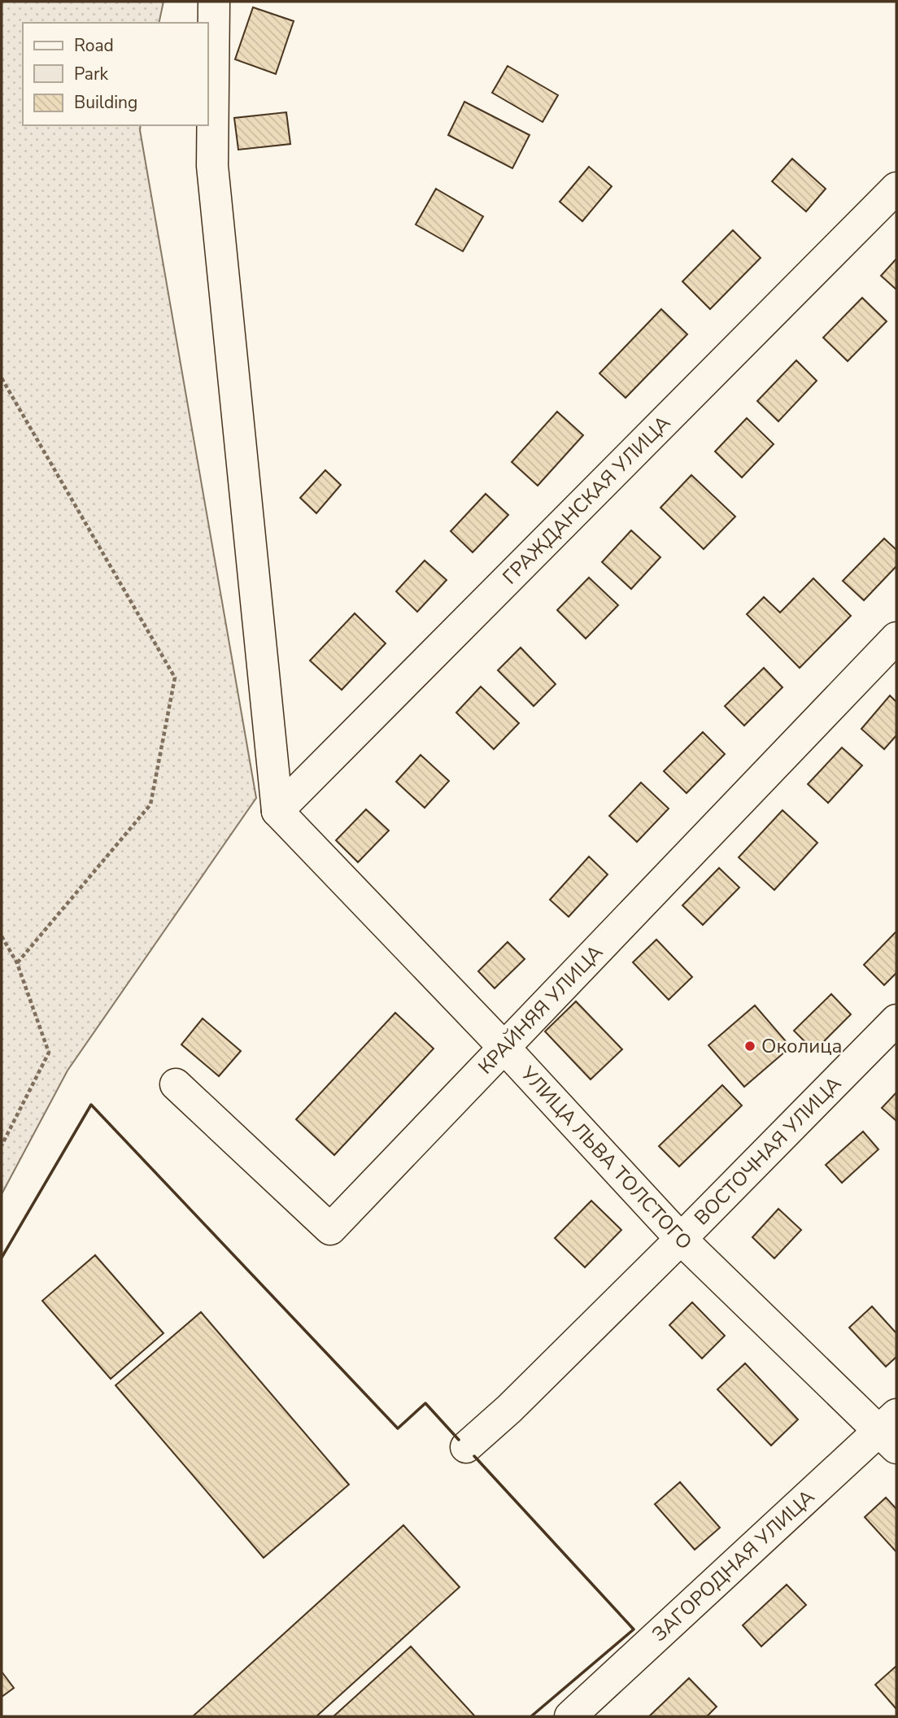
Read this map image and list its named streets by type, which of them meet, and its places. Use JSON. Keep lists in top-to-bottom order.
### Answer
{
  "streets": {
    "street": [
      "ГРАЖДАНСКАЯ УЛИЦА",
      "КРАЙНЯЯ УЛИЦА",
      "ВОСТОЧНАЯ УЛИЦА",
      "УЛИЦА ЛЬВА ТОЛСТОГО",
      "ЗАГОРОДНАЯ УЛИЦА"
    ]
  },
  "crossings": [
    ["ГРАЖДАНСКАЯ УЛИЦА", "УЛИЦА ЛЬВА ТОЛСТОГО"],
    ["КРАЙНЯЯ УЛИЦА", "УЛИЦА ЛЬВА ТОЛСТОГО"],
    ["ВОСТОЧНАЯ УЛИЦА", "УЛИЦА ЛЬВА ТОЛСТОГО"],
    ["УЛИЦА ЛЬВА ТОЛСТОГО", "ЗАГОРОДНАЯ УЛИЦА"]
  ],
  "places": ["Околица"],
  "legend": ["Road", "Park", "Building"]
}
